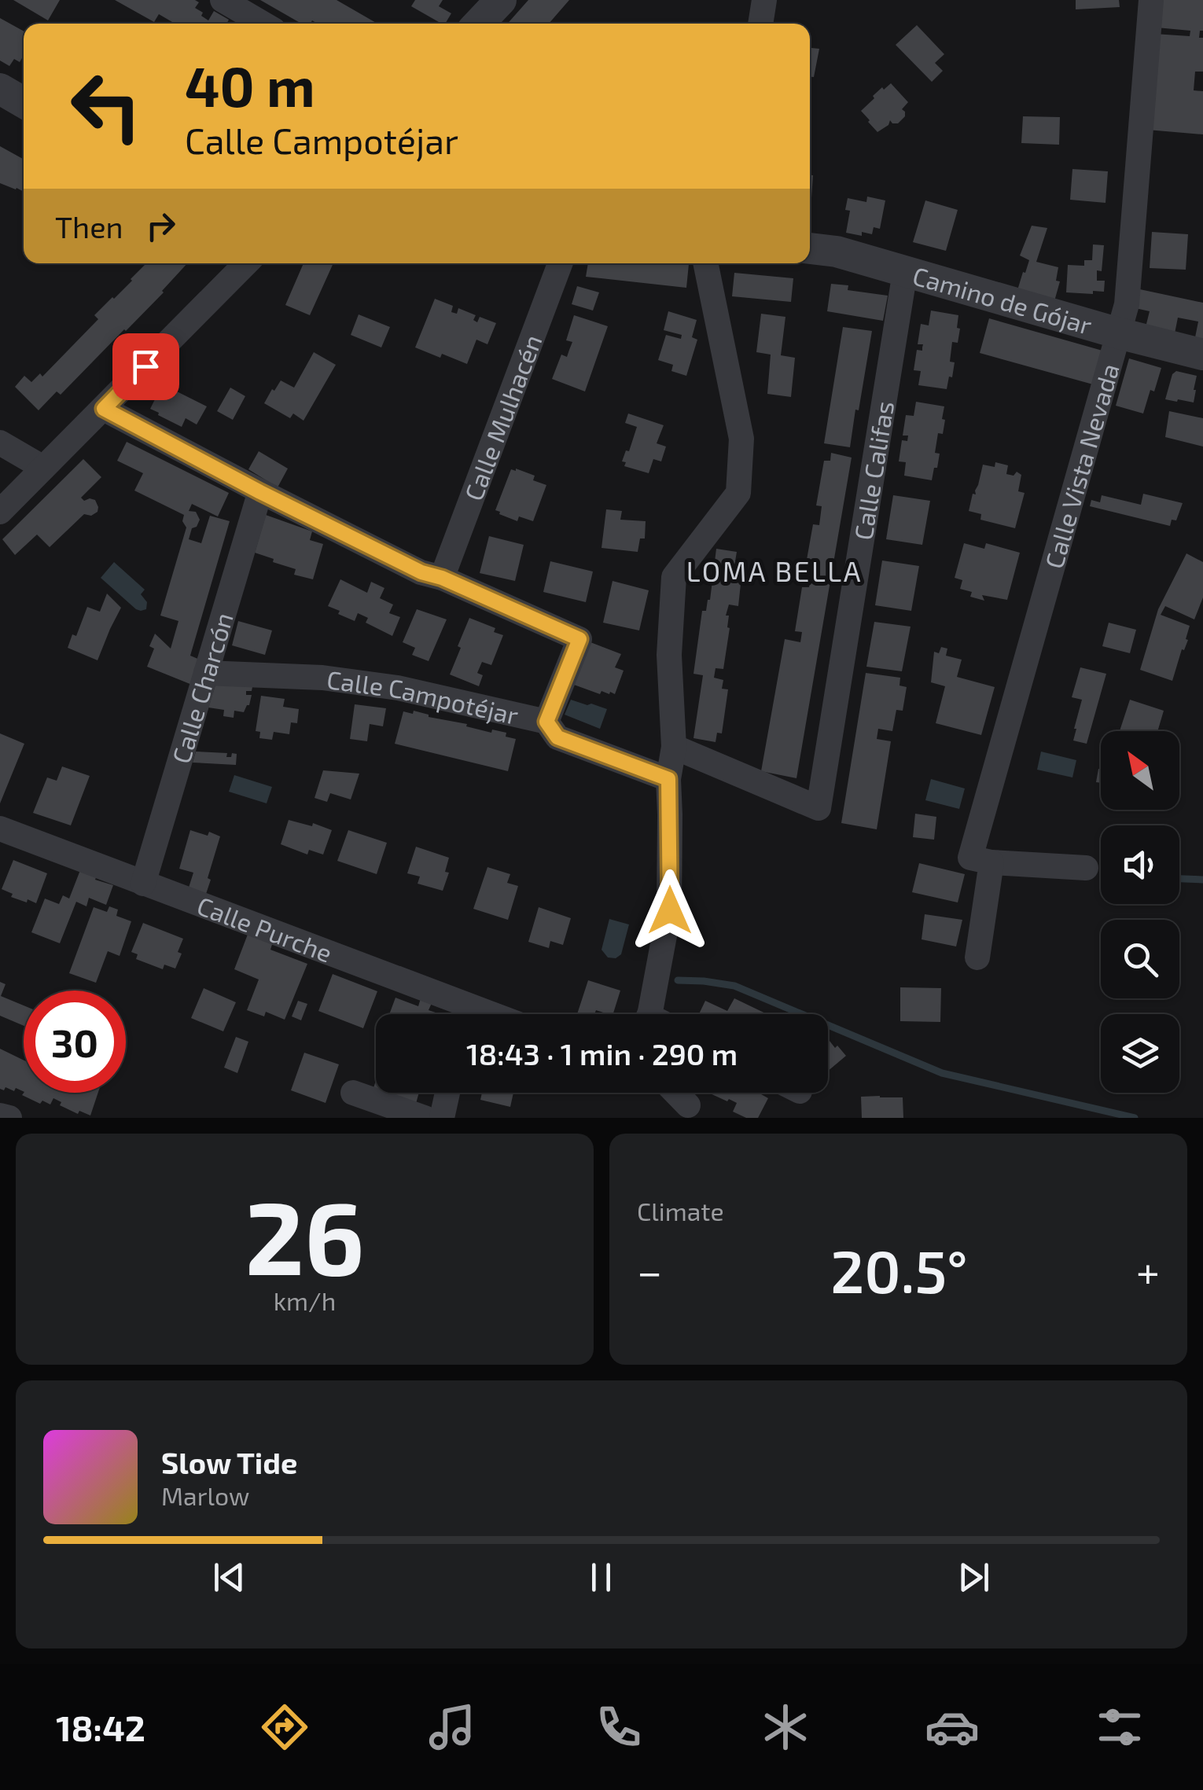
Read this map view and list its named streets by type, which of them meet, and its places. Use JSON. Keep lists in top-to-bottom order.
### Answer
{
  "streets": {
    "street": [
      "Camino de Gójar",
      "Calle Mulhacén",
      "Calle Vista Nevada",
      "Calle Califas",
      "Calle Charcón",
      "Calle Campotéjar",
      "Calle Purche"
    ]
  },
  "crossings": [
    ["Camino de Gójar", "Calle Vista Nevada"],
    ["Camino de Gójar", "Calle Califas"],
    ["Calle Charcón", "Calle Campotéjar"],
    ["Calle Charcón", "Calle Purche"]
  ],
  "districts": ["LOMA BELLA"],
  "north": "top left",
  "page": {
    "turn": ["40 m", "Calle Campotéjar"],
    "then": "Then",
    "limit": "30",
    "trip": "18:43 · 1 min · 290 m",
    "tile": [
      ["26", "km/h"],
      "Climate"
    ],
    "heat": ["−", "20.5°", "+"],
    "song": ["Slow Tide", "Marlow"],
    "tabs": "18:42"
  }
}
